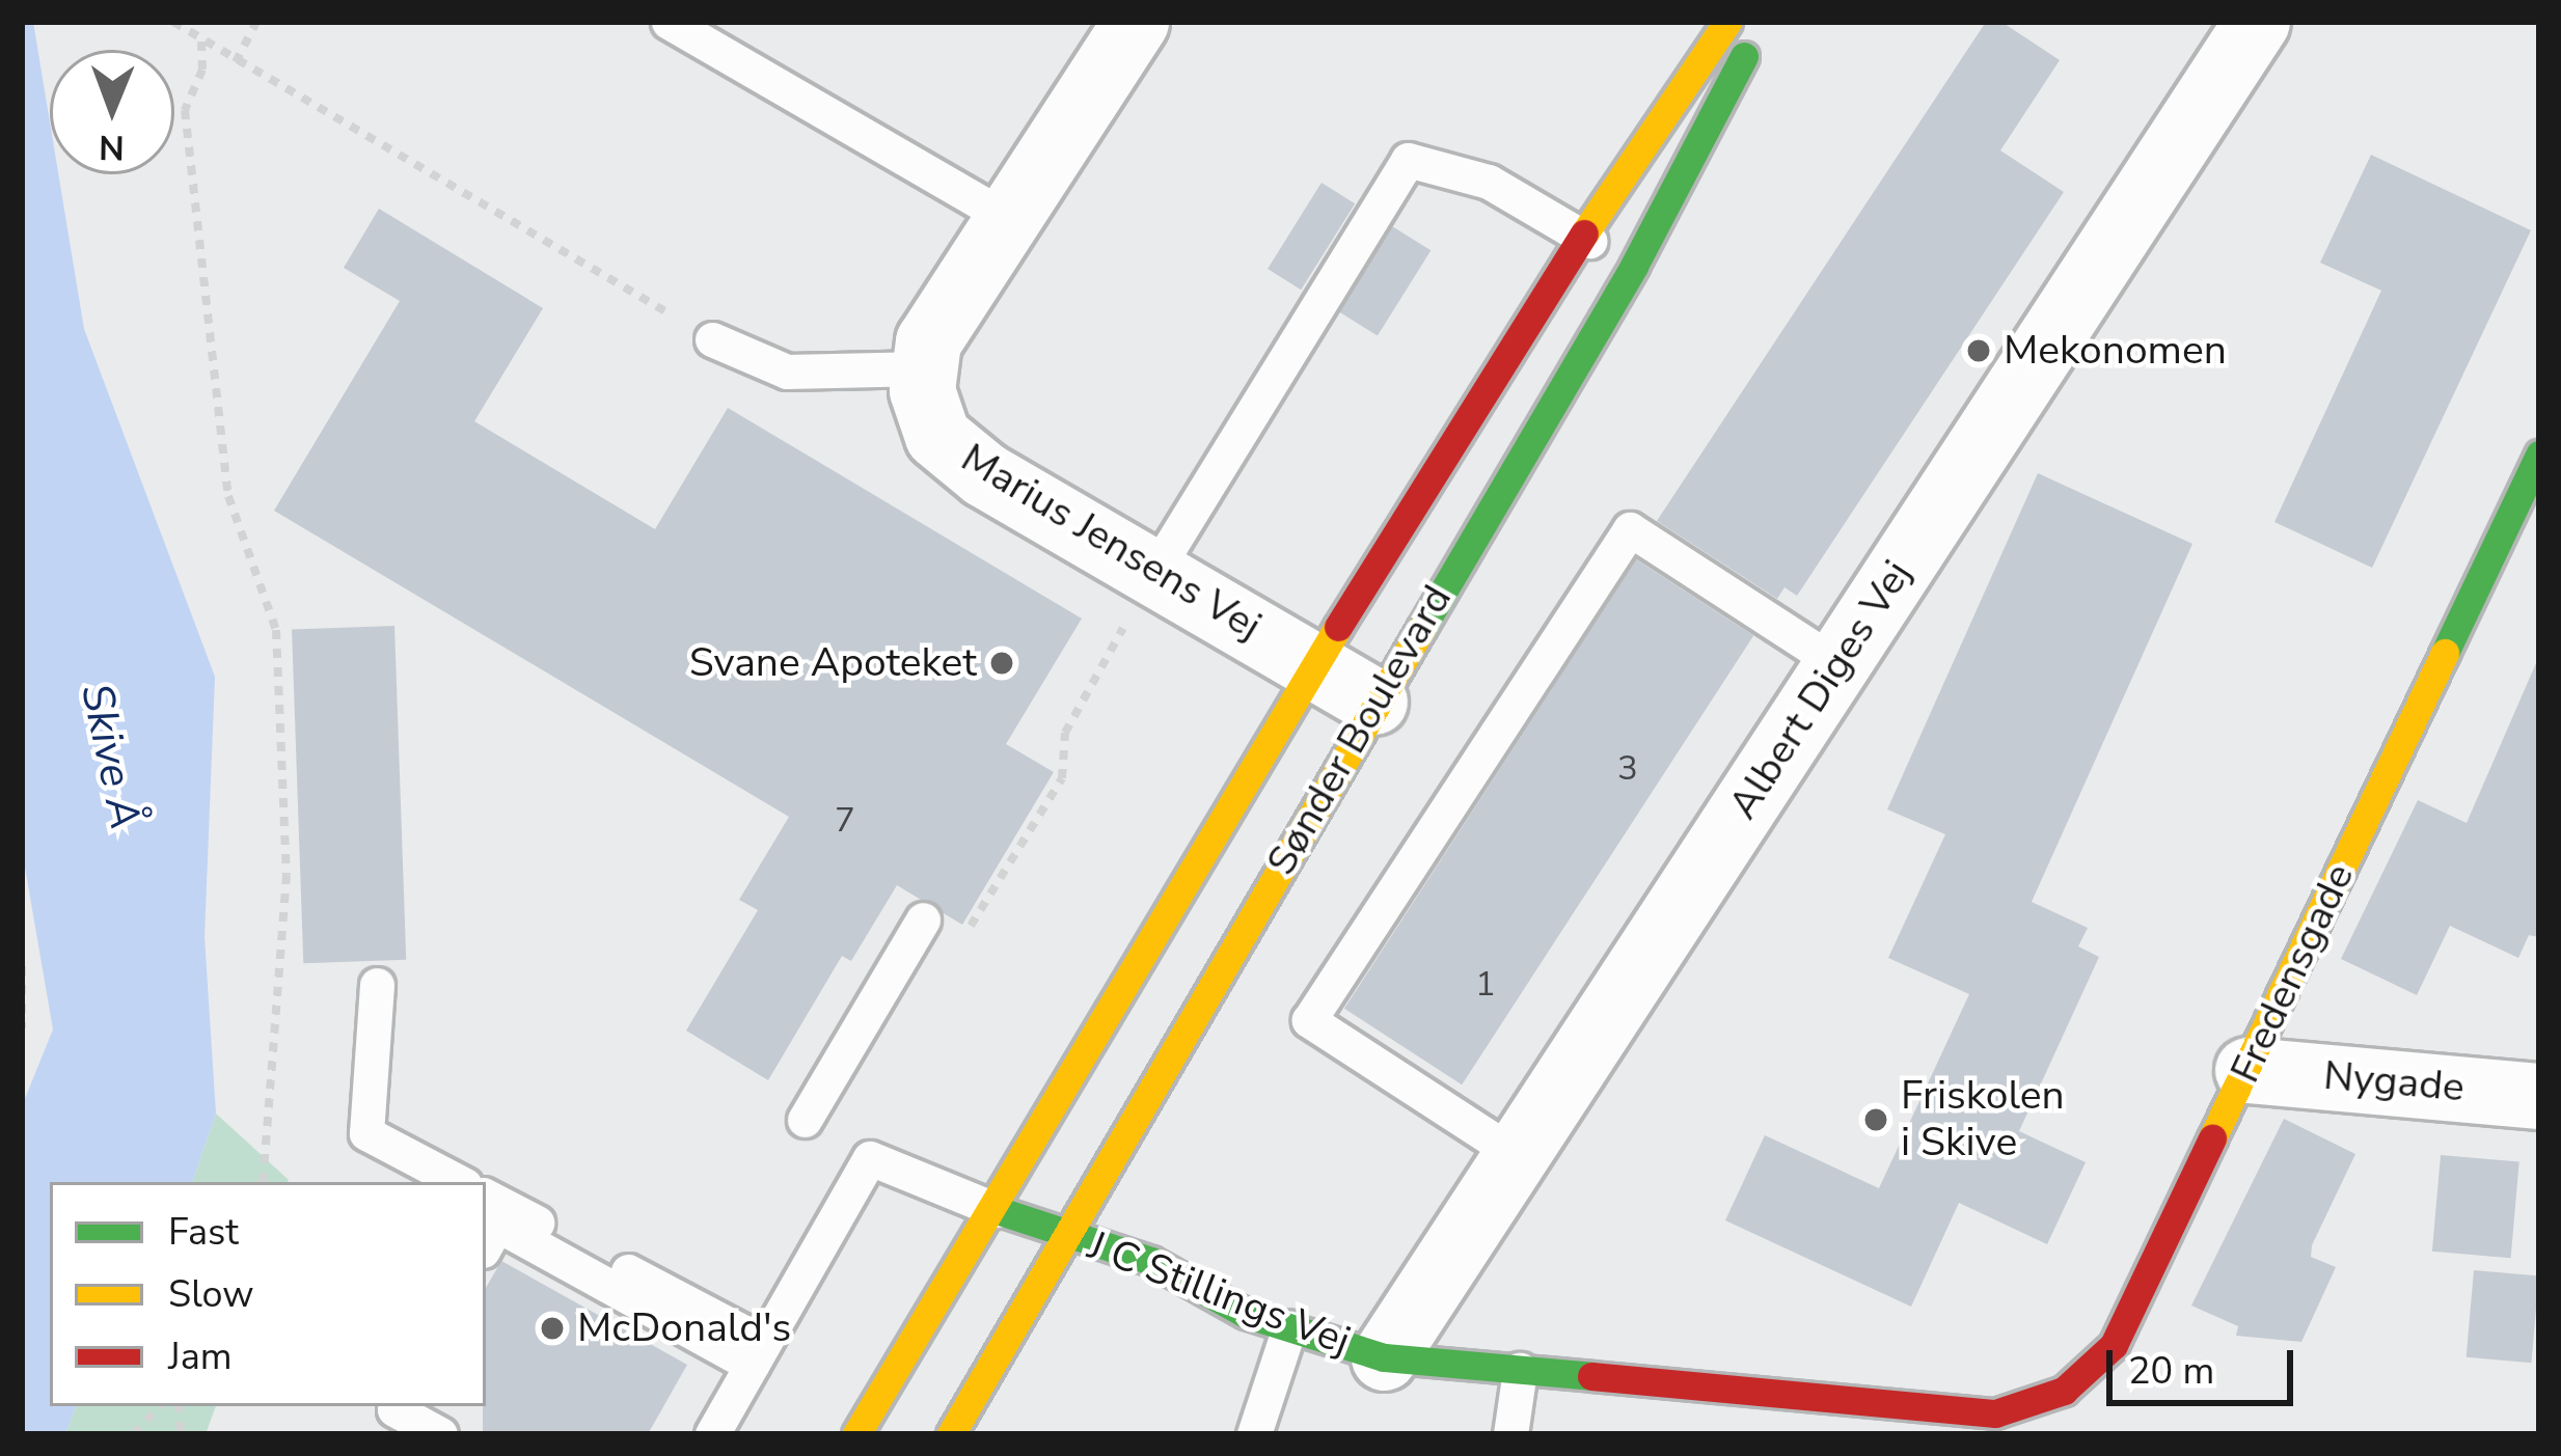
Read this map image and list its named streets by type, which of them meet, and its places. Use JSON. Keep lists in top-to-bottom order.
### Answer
{
  "streets": {
    "street": [
      "Marius Jensens Vej",
      "Albert Diges Vej",
      "Sønder Boulevard",
      "Fredensgade",
      "Nygade",
      "J C Stillings Vej"
    ]
  },
  "crossings": [
    ["Marius Jensens Vej", "Sønder Boulevard"],
    ["Albert Diges Vej", "J C Stillings Vej"],
    ["Sønder Boulevard", "J C Stillings Vej"],
    ["Fredensgade", "Nygade"],
    ["Fredensgade", "J C Stillings Vej"]
  ],
  "water": ["Skive Å"],
  "places": [
    "Mekonomen",
    "Svane Apoteket",
    "Friskolen i Skive",
    "McDonald's"
  ],
  "house_numbers": ["3", "7", "1"],
  "legend": ["Fast", "Slow", "Jam"],
  "scale_bar": "20 m",
  "north": "bottom"
}
